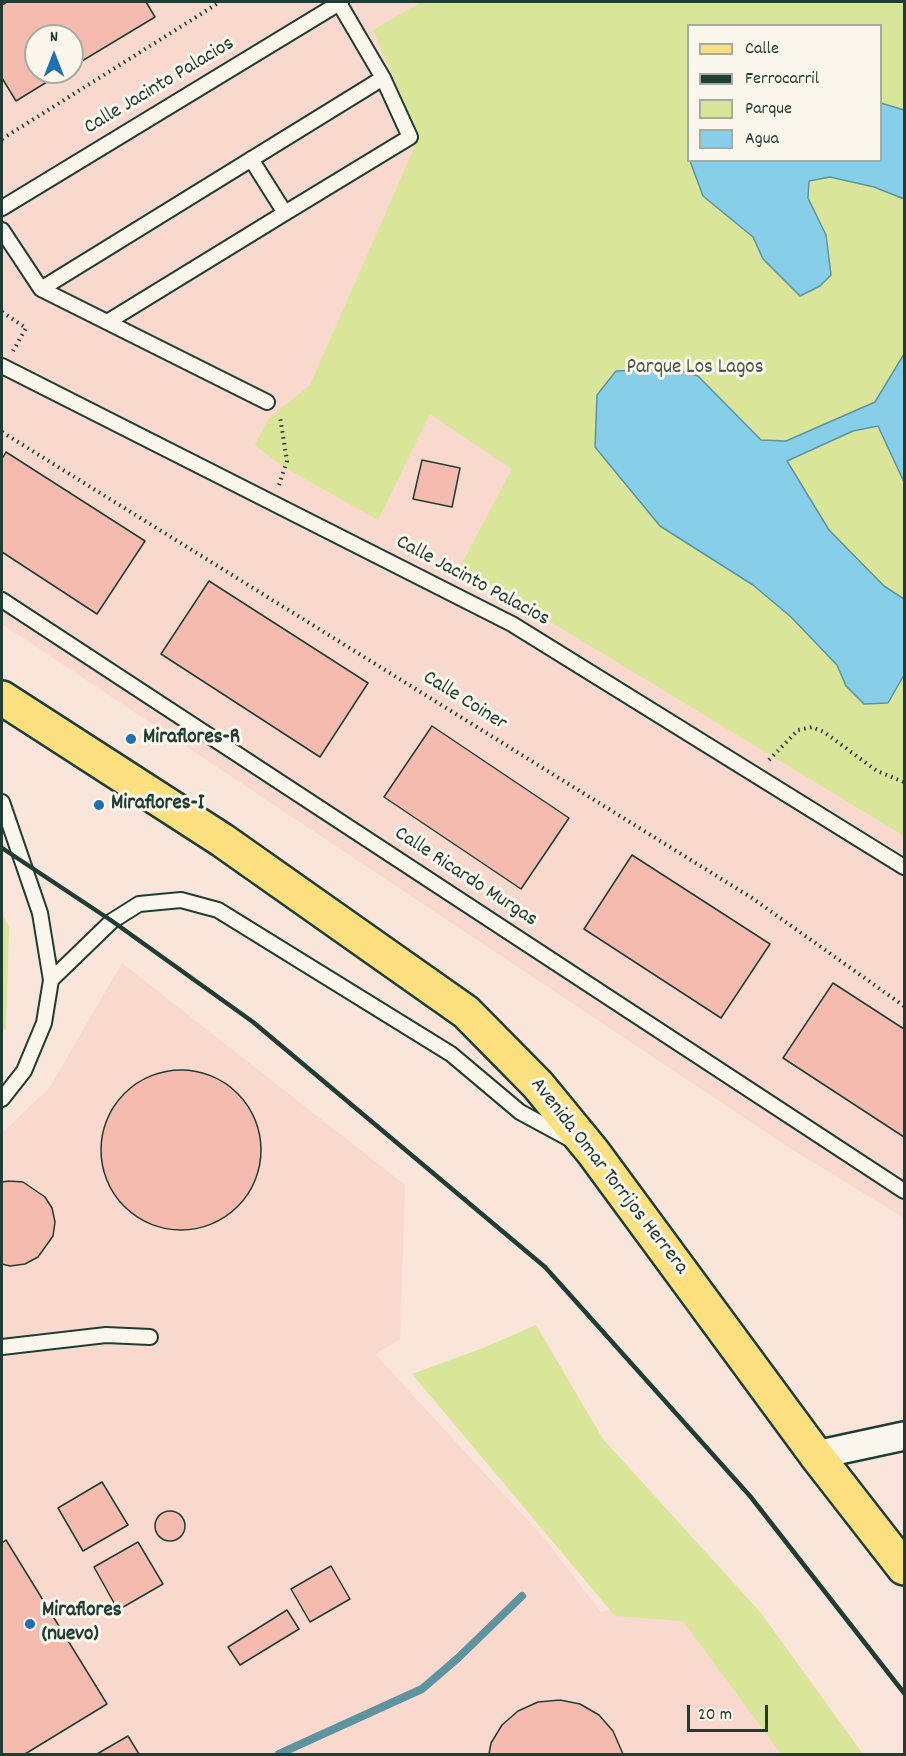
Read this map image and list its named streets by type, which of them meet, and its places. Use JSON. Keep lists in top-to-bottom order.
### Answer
{
  "streets": {
    "main road": ["Avenida Omar Torrijos Herrera"],
    "lane": ["Calle Jacinto Palacios", "Calle Ricardo Murgas"],
    "path": ["Calle Coiner"]
  },
  "parks": ["Parque Los Lagos"],
  "places": ["Miraflores-R", "Miraflores-I", "Miraflores (nuevo)"],
  "legend": [
    "Calle",
    "Ferrocarril",
    "Parque",
    "Agua"
  ],
  "scale_bar": "20 m",
  "north": "top"
}
